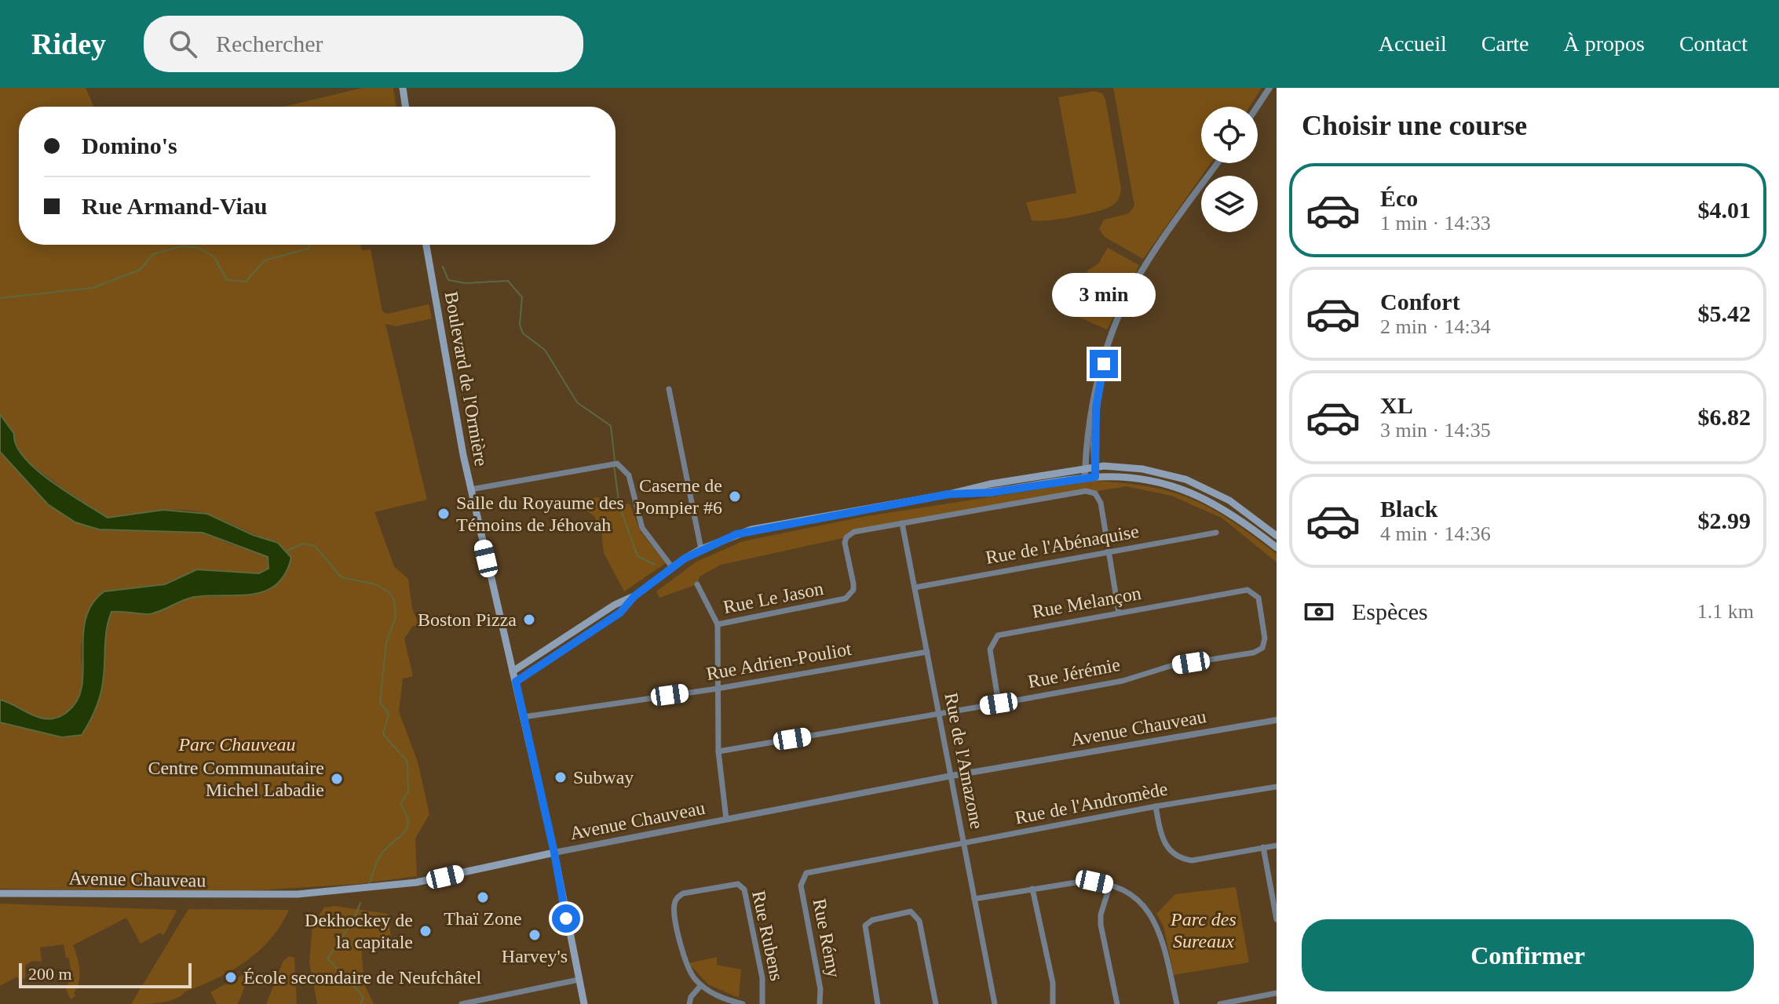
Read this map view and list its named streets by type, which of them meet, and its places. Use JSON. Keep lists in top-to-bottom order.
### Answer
{
  "streets": {
    "main road": ["Boulevard de l'Ormière", "Avenue Chauveau"],
    "street": [
      "Rue de l'Abénaquise",
      "Rue Le Jason",
      "Rue Melançon",
      "Rue Adrien-Pouliot",
      "Rue Jérémie",
      "Rue de l'Amazone",
      "Rue de l'Andromède",
      "Rue Rubens",
      "Rue Rémy"
    ]
  },
  "crossings": [
    ["Boulevard de l'Ormière", "Rue Adrien-Pouliot"],
    ["Boulevard de l'Ormière", "Avenue Chauveau"],
    ["Rue de l'Abénaquise", "Rue de l'Amazone"],
    ["Rue Le Jason", "Rue de l'Amazone"],
    ["Rue Melançon", "Rue Jérémie"],
    ["Rue Adrien-Pouliot", "Rue de l'Amazone"],
    ["Rue Jérémie", "Rue de l'Amazone"],
    ["Avenue Chauveau", "Rue de l'Amazone"],
    ["Rue de l'Amazone", "Rue de l'Andromède"],
    ["Rue de l'Andromède", "Rue Rémy"]
  ],
  "parks": ["Parc Chauveau", "Parc des Sureaux"],
  "places": [
    "Caserne de Pompier #6",
    "Salle du Royaume des Témoins de Jéhovah",
    "Boston Pizza",
    "Subway",
    "Centre Communautaire Michel Labadie",
    "Thaï Zone",
    "Dekhockey de la capitale",
    "Harvey's",
    "École secondaire de Neufchâtel"
  ],
  "scale_bar": "200 m",
  "page": {
    "header": "Ridey",
    "search": "Rechercher",
    "nav": [
      "Accueil",
      "Carte",
      "À propos",
      "Contact"
    ],
    "heading": "Choisir une course",
    "banner": ["Domino's", "Rue Armand-Viau"],
    "list": [
      {
        "name": "Éco",
        "note": "1 min · 14:33",
        "value": "$4.01"
      },
      {
        "name": "Confort",
        "note": "2 min · 14:34",
        "value": "$5.42"
      },
      {
        "name": "XL",
        "note": "3 min · 14:35",
        "value": "$6.82"
      },
      {
        "name": "Black",
        "note": "4 min · 14:36",
        "value": "$2.99"
      }
    ],
    "bubble": "3 min",
    "pay": ["Espèces", "1.1 km"],
    "buttons": "Confirmer",
    "scale": "200 m"
  }
}
